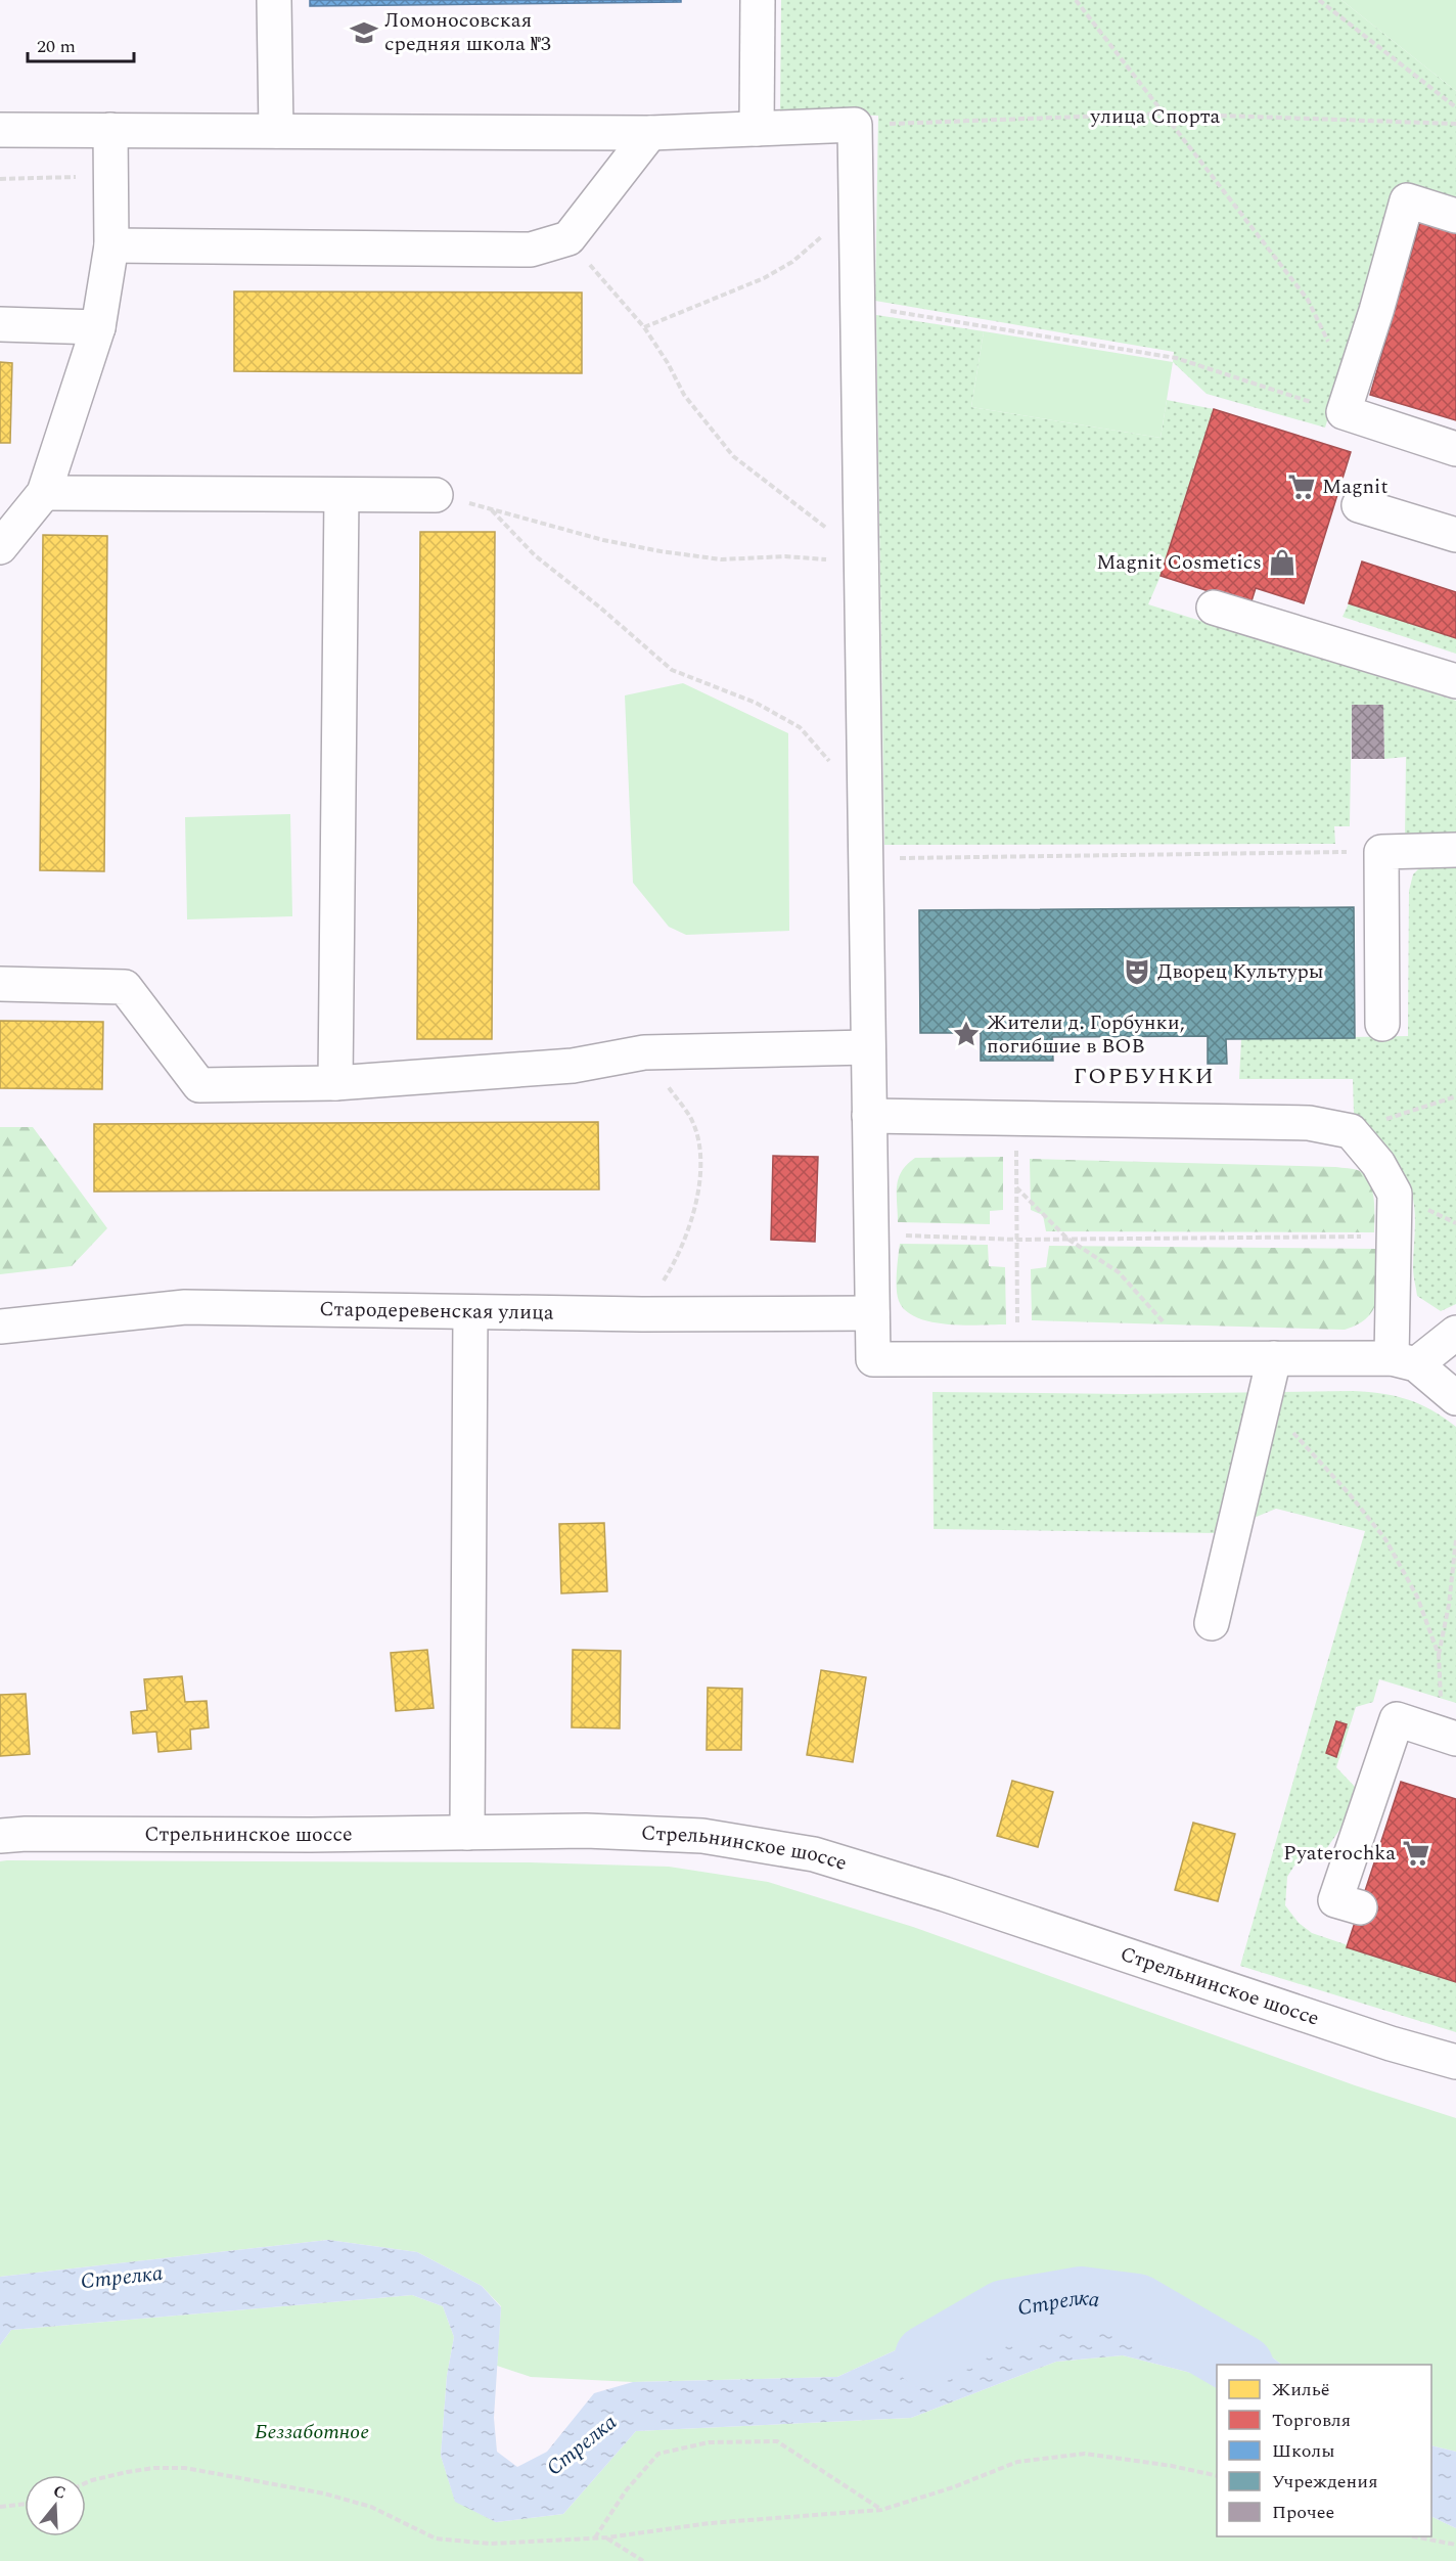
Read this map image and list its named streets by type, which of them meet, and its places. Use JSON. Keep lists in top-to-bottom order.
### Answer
{
  "streets": {
    "street": ["Стародеревенская улица", "Стрельнинское шоссе"],
    "path": ["улица Спорта"]
  },
  "districts": ["ГОРБУНКИ"],
  "water": ["Стрелка"],
  "parks": ["Беззаботное"],
  "places": {
    "school or university": ["Ломоносовская средняя школа №3"],
    "supermarket": ["Magnit", "Pyaterochka"],
    "shop": ["Magnit Cosmetics"],
    "theatre": ["Дворец Культуры"],
    "place": ["Жители д. Горбунки, погибшие в ВОВ"]
  },
  "legend": [
    "Жильё",
    "Торговля",
    "Школы",
    "Учреждения",
    "Прочее"
  ],
  "scale_bar": "20 m",
  "north": "top"
}
